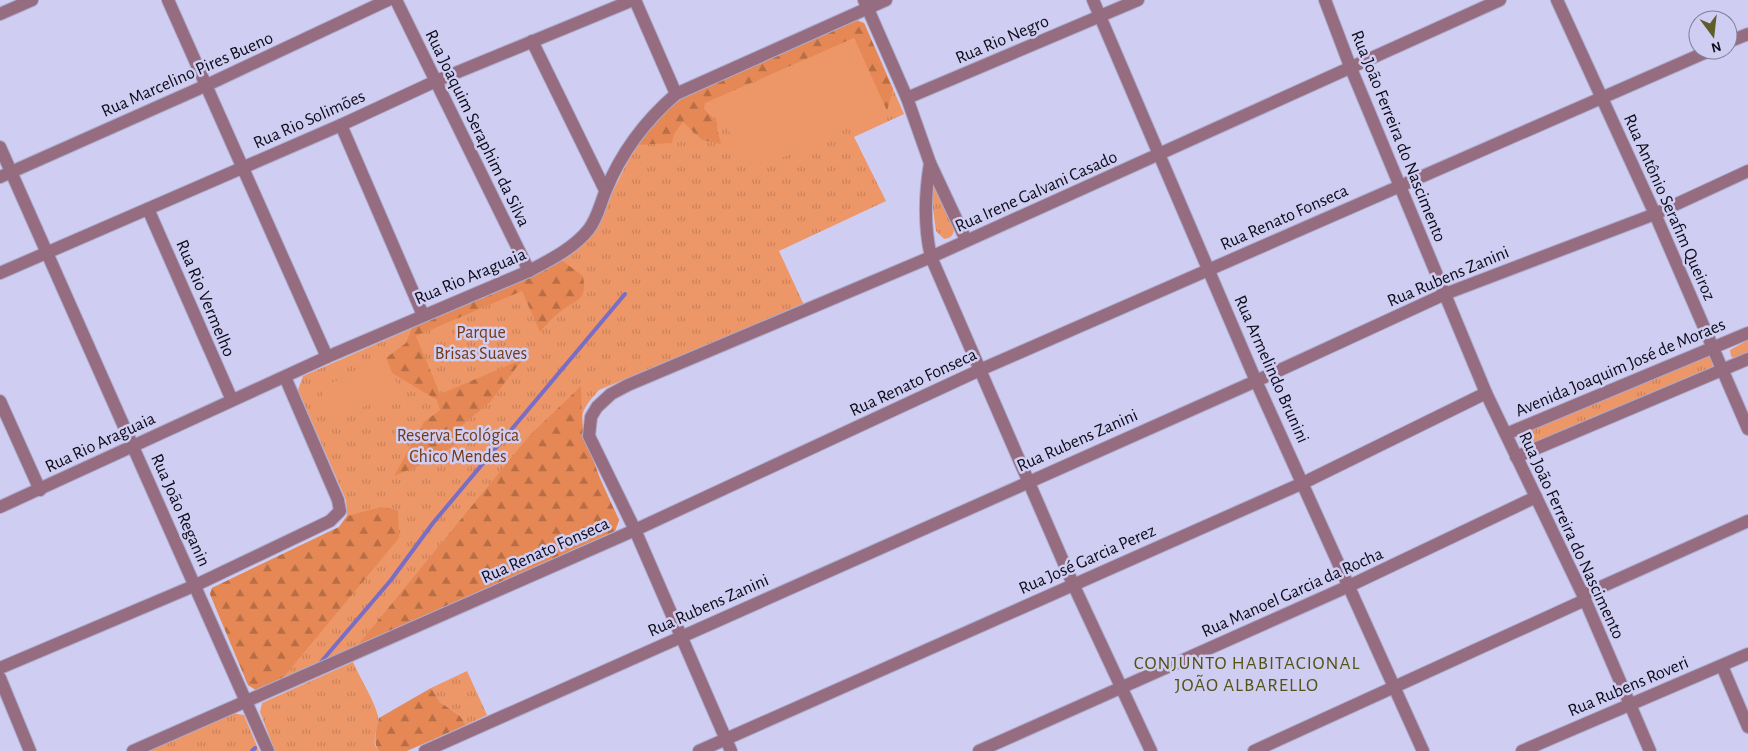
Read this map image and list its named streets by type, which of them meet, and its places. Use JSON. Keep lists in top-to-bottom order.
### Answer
{
  "streets": {
    "street": [
      "Rua Rio Negro",
      "Rua Marcelino Pires Bueno",
      "Rua Rio Solimões",
      "Rua Joaquim Seraphim da Silva",
      "Rua João Ferreira do Nascimento",
      "Rua Irene Galvani Casado",
      "Rua Antônio Serafim Queiroz",
      "Rua Renato Fonseca",
      "Rua Rio Araguaia",
      "Rua Rubens Zanini",
      "Rua Rio Vermelho",
      "Avenida Joaquim José de Moraes",
      "Rua Armelindo Brunini",
      "Rua João Reganin",
      "Rua José Garcia Perez",
      "Rua Manoel Garcia da Rocha",
      "Rua Rubens Roveri"
    ]
  },
  "crossings": [
    ["Rua Rio Negro", "Rua Armelindo Brunini"],
    ["Rua Marcelino Pires Bueno", "Rua João Reganin"],
    ["Rua Rio Solimões", "Rua Joaquim Seraphim da Silva"],
    ["Rua Rio Solimões", "Rua Rio Vermelho"],
    ["Rua Rio Solimões", "Rua João Reganin"],
    ["Rua Joaquim Seraphim da Silva", "Rua Rio Araguaia"],
    ["Rua João Ferreira do Nascimento", "Rua Irene Galvani Casado"],
    ["Rua João Ferreira do Nascimento", "Rua Renato Fonseca"],
    ["Rua João Ferreira do Nascimento", "Rua Rubens Zanini"],
    ["Rua João Ferreira do Nascimento", "Avenida Joaquim José de Moraes"],
    ["Rua João Ferreira do Nascimento", "Rua José Garcia Perez"],
    ["Rua João Ferreira do Nascimento", "Rua Manoel Garcia da Rocha"],
    ["Rua João Ferreira do Nascimento", "Rua Rubens Roveri"],
    ["Rua Irene Galvani Casado", "Rua Renato Fonseca"],
    ["Rua Irene Galvani Casado", "Rua Armelindo Brunini"],
    ["Rua Antônio Serafim Queiroz", "Rua Renato Fonseca"],
    ["Rua Antônio Serafim Queiroz", "Rua Rubens Zanini"],
    ["Rua Antônio Serafim Queiroz", "Avenida Joaquim José de Moraes"],
    ["Rua Renato Fonseca", "Rua Armelindo Brunini"],
    ["Rua Renato Fonseca", "Rua João Reganin"],
    ["Rua Rio Araguaia", "Rua Rio Vermelho"],
    ["Rua Rio Araguaia", "Rua João Reganin"],
    ["Rua Rubens Zanini", "Rua Armelindo Brunini"],
    ["Rua Armelindo Brunini", "Rua José Garcia Perez"],
    ["Rua Armelindo Brunini", "Rua Manoel Garcia da Rocha"]
  ],
  "districts": ["CONJUNTO HABITACIONAL JOÃO ALBARELLO"],
  "parks": ["Parque Brisas Suaves", "Reserva Ecológica Chico Mendes"],
  "north": "bottom"
}
